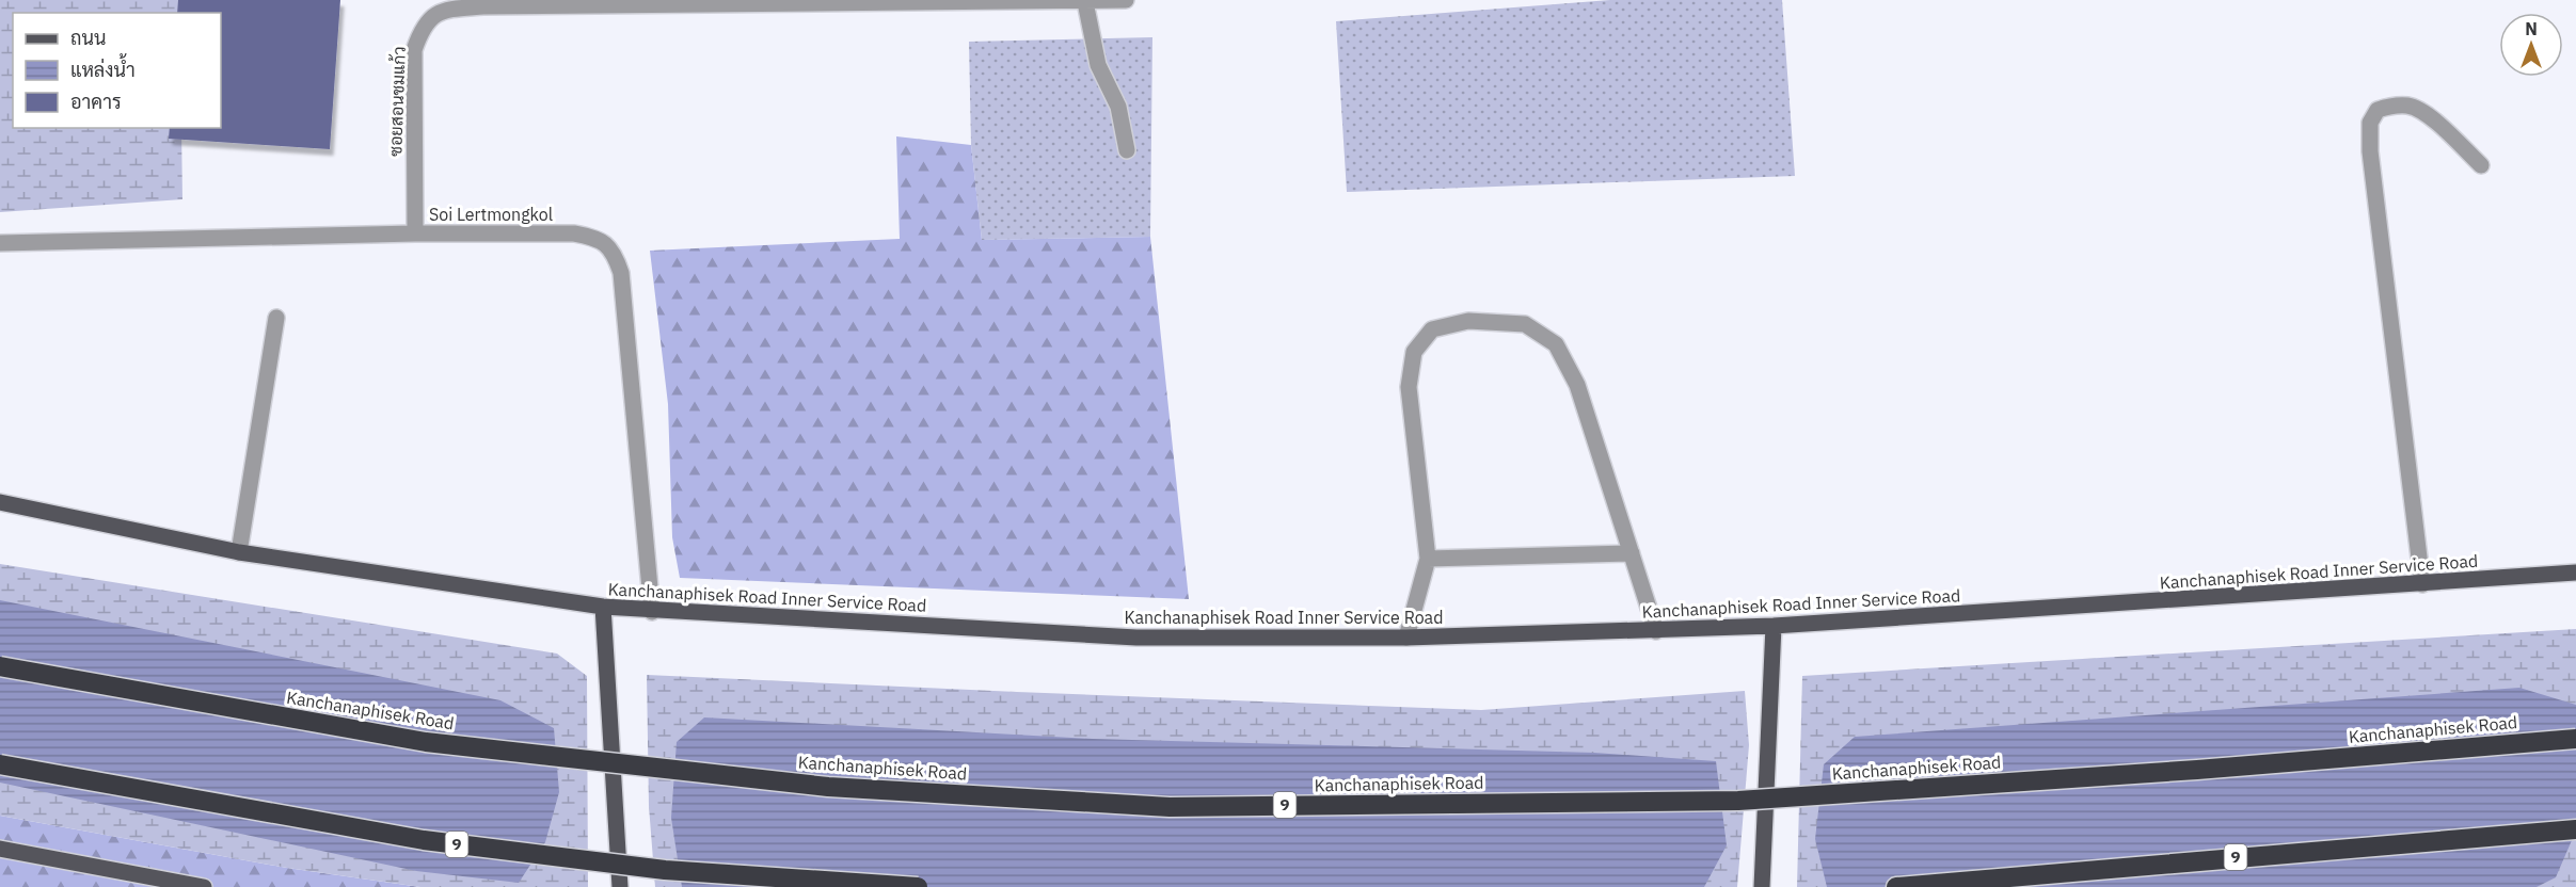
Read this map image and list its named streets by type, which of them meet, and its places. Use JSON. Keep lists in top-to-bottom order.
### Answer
{
  "streets": {
    "highway": ["Kanchanaphisek Road", "9"],
    "main road": ["Kanchanaphisek Road Inner Service Road"],
    "street": ["ซอยสอนชมแก้ว", "Soi Lertmongkol"]
  },
  "crossings": [
    ["ซอยสอนชมแก้ว", "Soi Lertmongkol"],
    ["Soi Lertmongkol", "Kanchanaphisek Road Inner Service Road"]
  ],
  "legend": ["ถนน", "แหล่งน้ำ", "อาคาร"],
  "north": "top"
}
